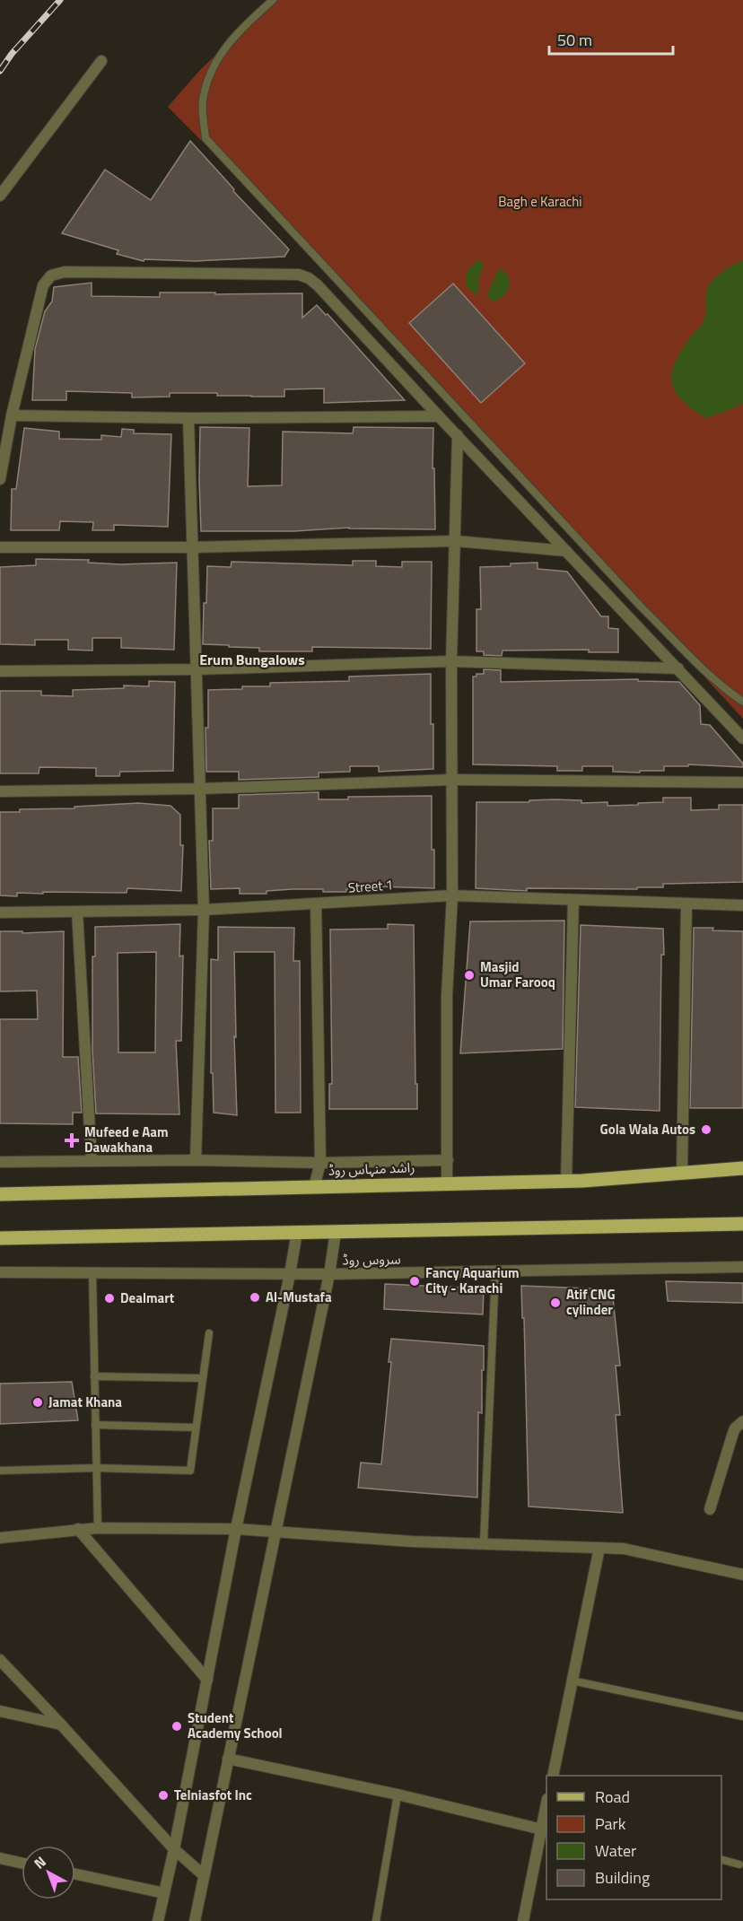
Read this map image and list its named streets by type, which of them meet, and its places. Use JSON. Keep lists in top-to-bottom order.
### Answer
{
  "streets": {
    "main road": ["راشد منہاس روڈ"],
    "street": ["Street 1", "سروس روڈ"]
  },
  "districts": ["Erum Bungalows"],
  "parks": ["Bagh e Karachi"],
  "places": {
    "other": [
      "Masjid Umar Farooq",
      "Gola Wala Autos",
      "Fancy Aquarium City - Karachi",
      "Al-Mustafa",
      "Dealmart",
      "Atif CNG cylinder",
      "Jamat Khana",
      "Student Academy School",
      "Telniasfot Inc"
    ],
    "health": ["Mufeed e Aam Dawakhana"]
  },
  "legend": [
    "Road",
    "Park",
    "Water",
    "Building"
  ],
  "scale_bar": "50 m",
  "north": "top left"
}
